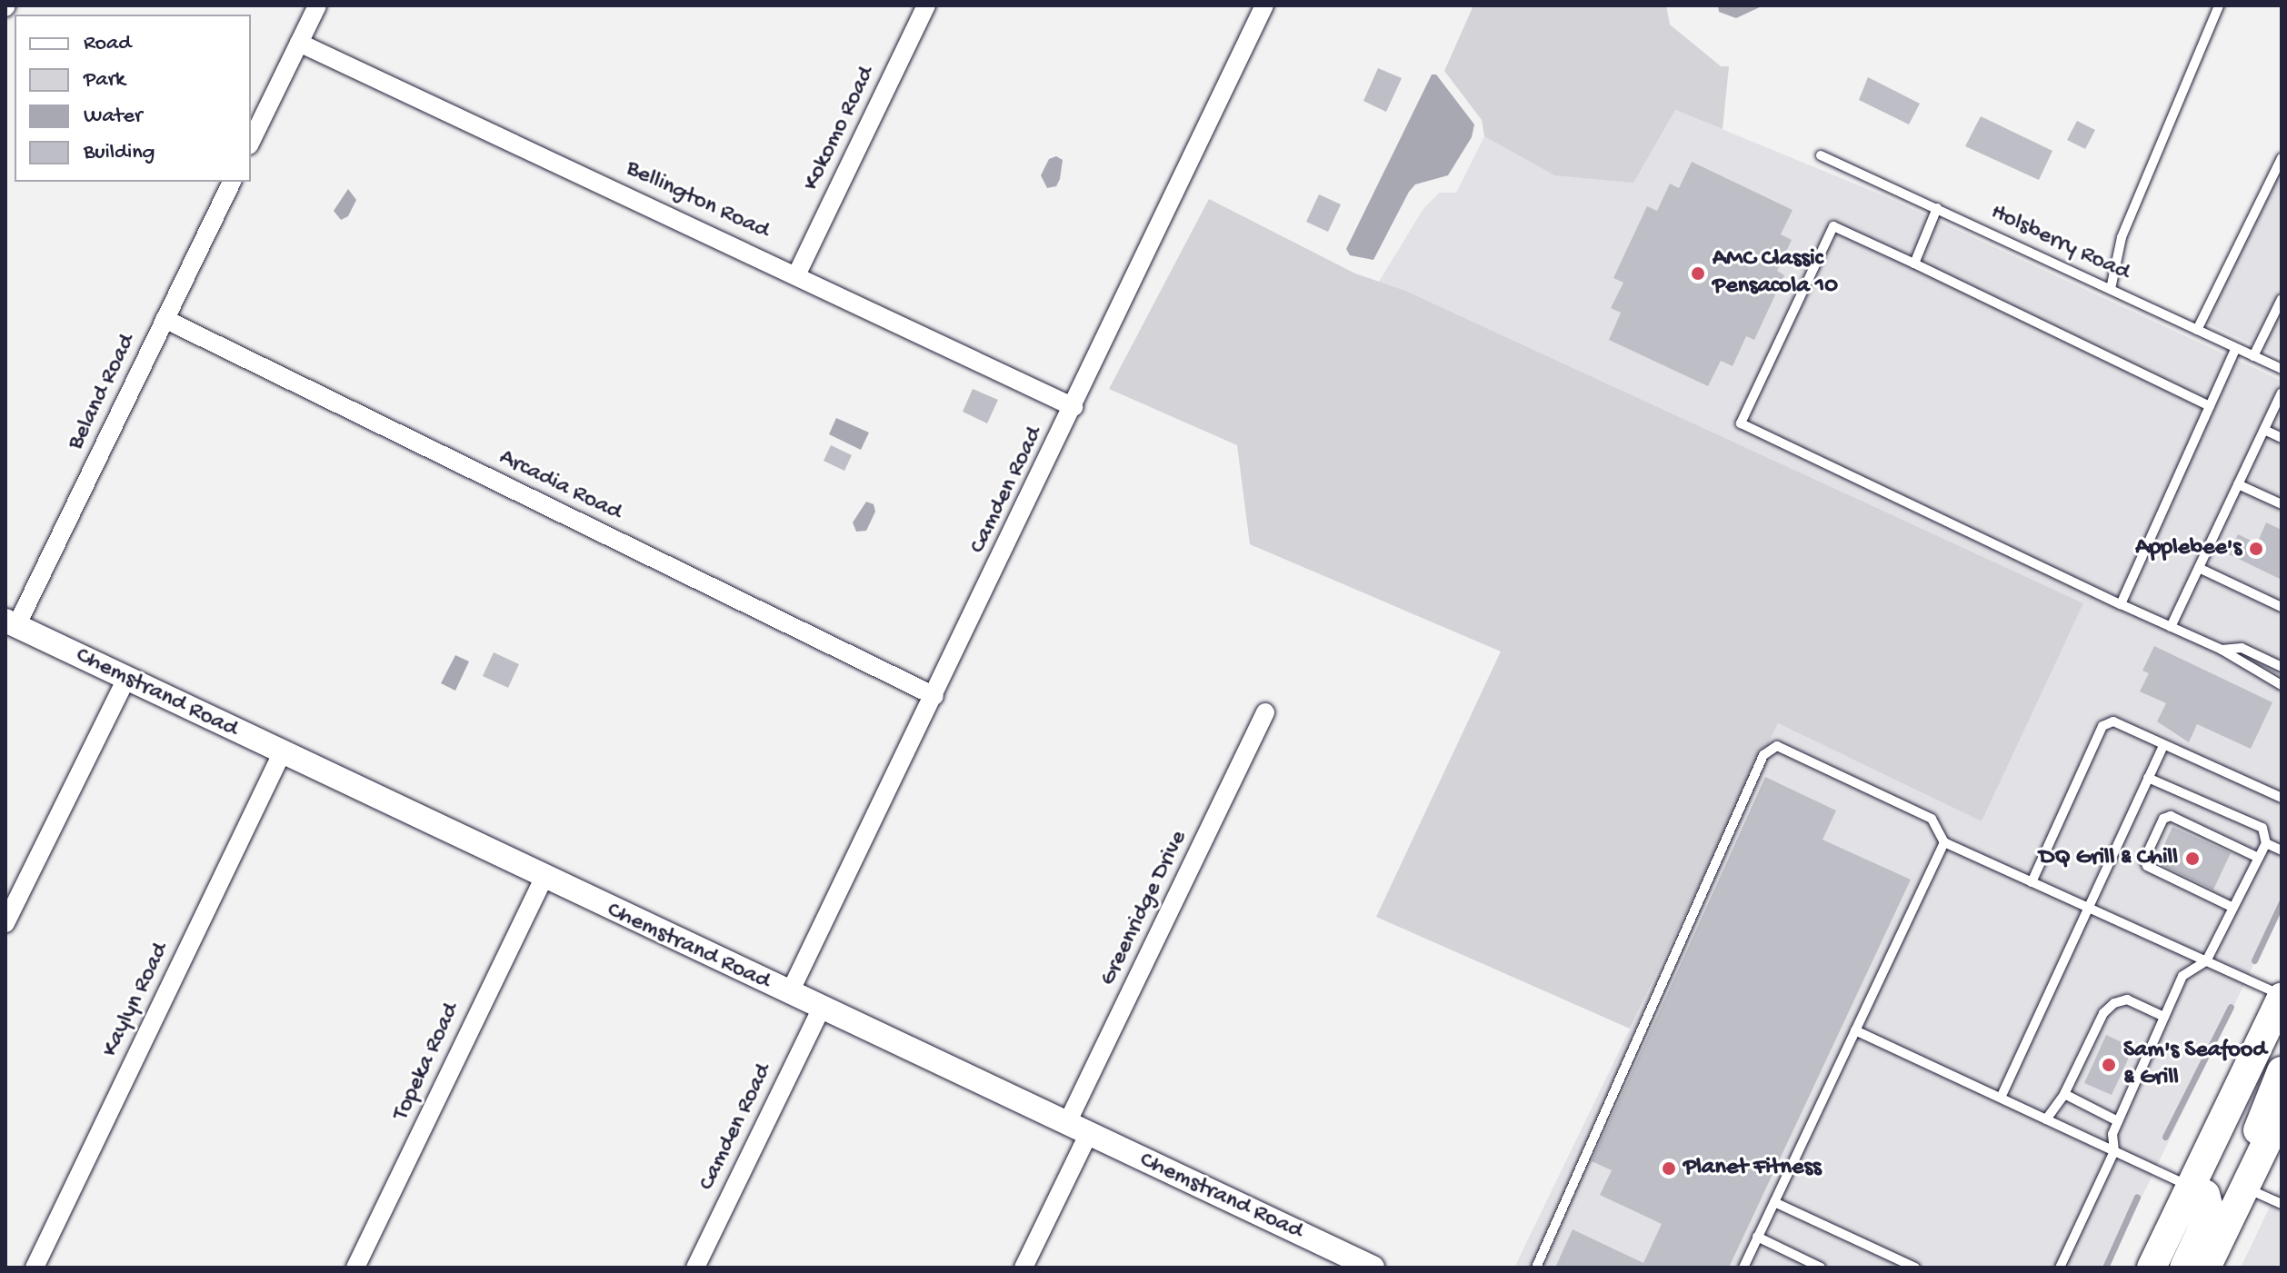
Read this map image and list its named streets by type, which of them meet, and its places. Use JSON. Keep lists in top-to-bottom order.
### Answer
{
  "streets": {
    "street": [
      "Kokomo Road",
      "Bellington Road",
      "Beland Road",
      "Arcadia Road",
      "Camden Road",
      "Chemstrand Road",
      "Greenridge Drive",
      "Kaylyn Road",
      "Topeka Road"
    ],
    "lane": ["Holsberry Road"]
  },
  "crossings": [
    ["Kokomo Road", "Bellington Road"],
    ["Bellington Road", "Camden Road"],
    ["Beland Road", "Arcadia Road"],
    ["Beland Road", "Chemstrand Road"],
    ["Arcadia Road", "Camden Road"],
    ["Camden Road", "Chemstrand Road"],
    ["Chemstrand Road", "Greenridge Drive"],
    ["Chemstrand Road", "Kaylyn Road"],
    ["Chemstrand Road", "Topeka Road"]
  ],
  "places": [
    "AMC Classic Pensacola 10",
    "Applebee's",
    "DQ Grill & Chill",
    "Sam's Seafood & Grill",
    "Planet Fitness"
  ],
  "legend": [
    "Road",
    "Park",
    "Water",
    "Building"
  ]
}
